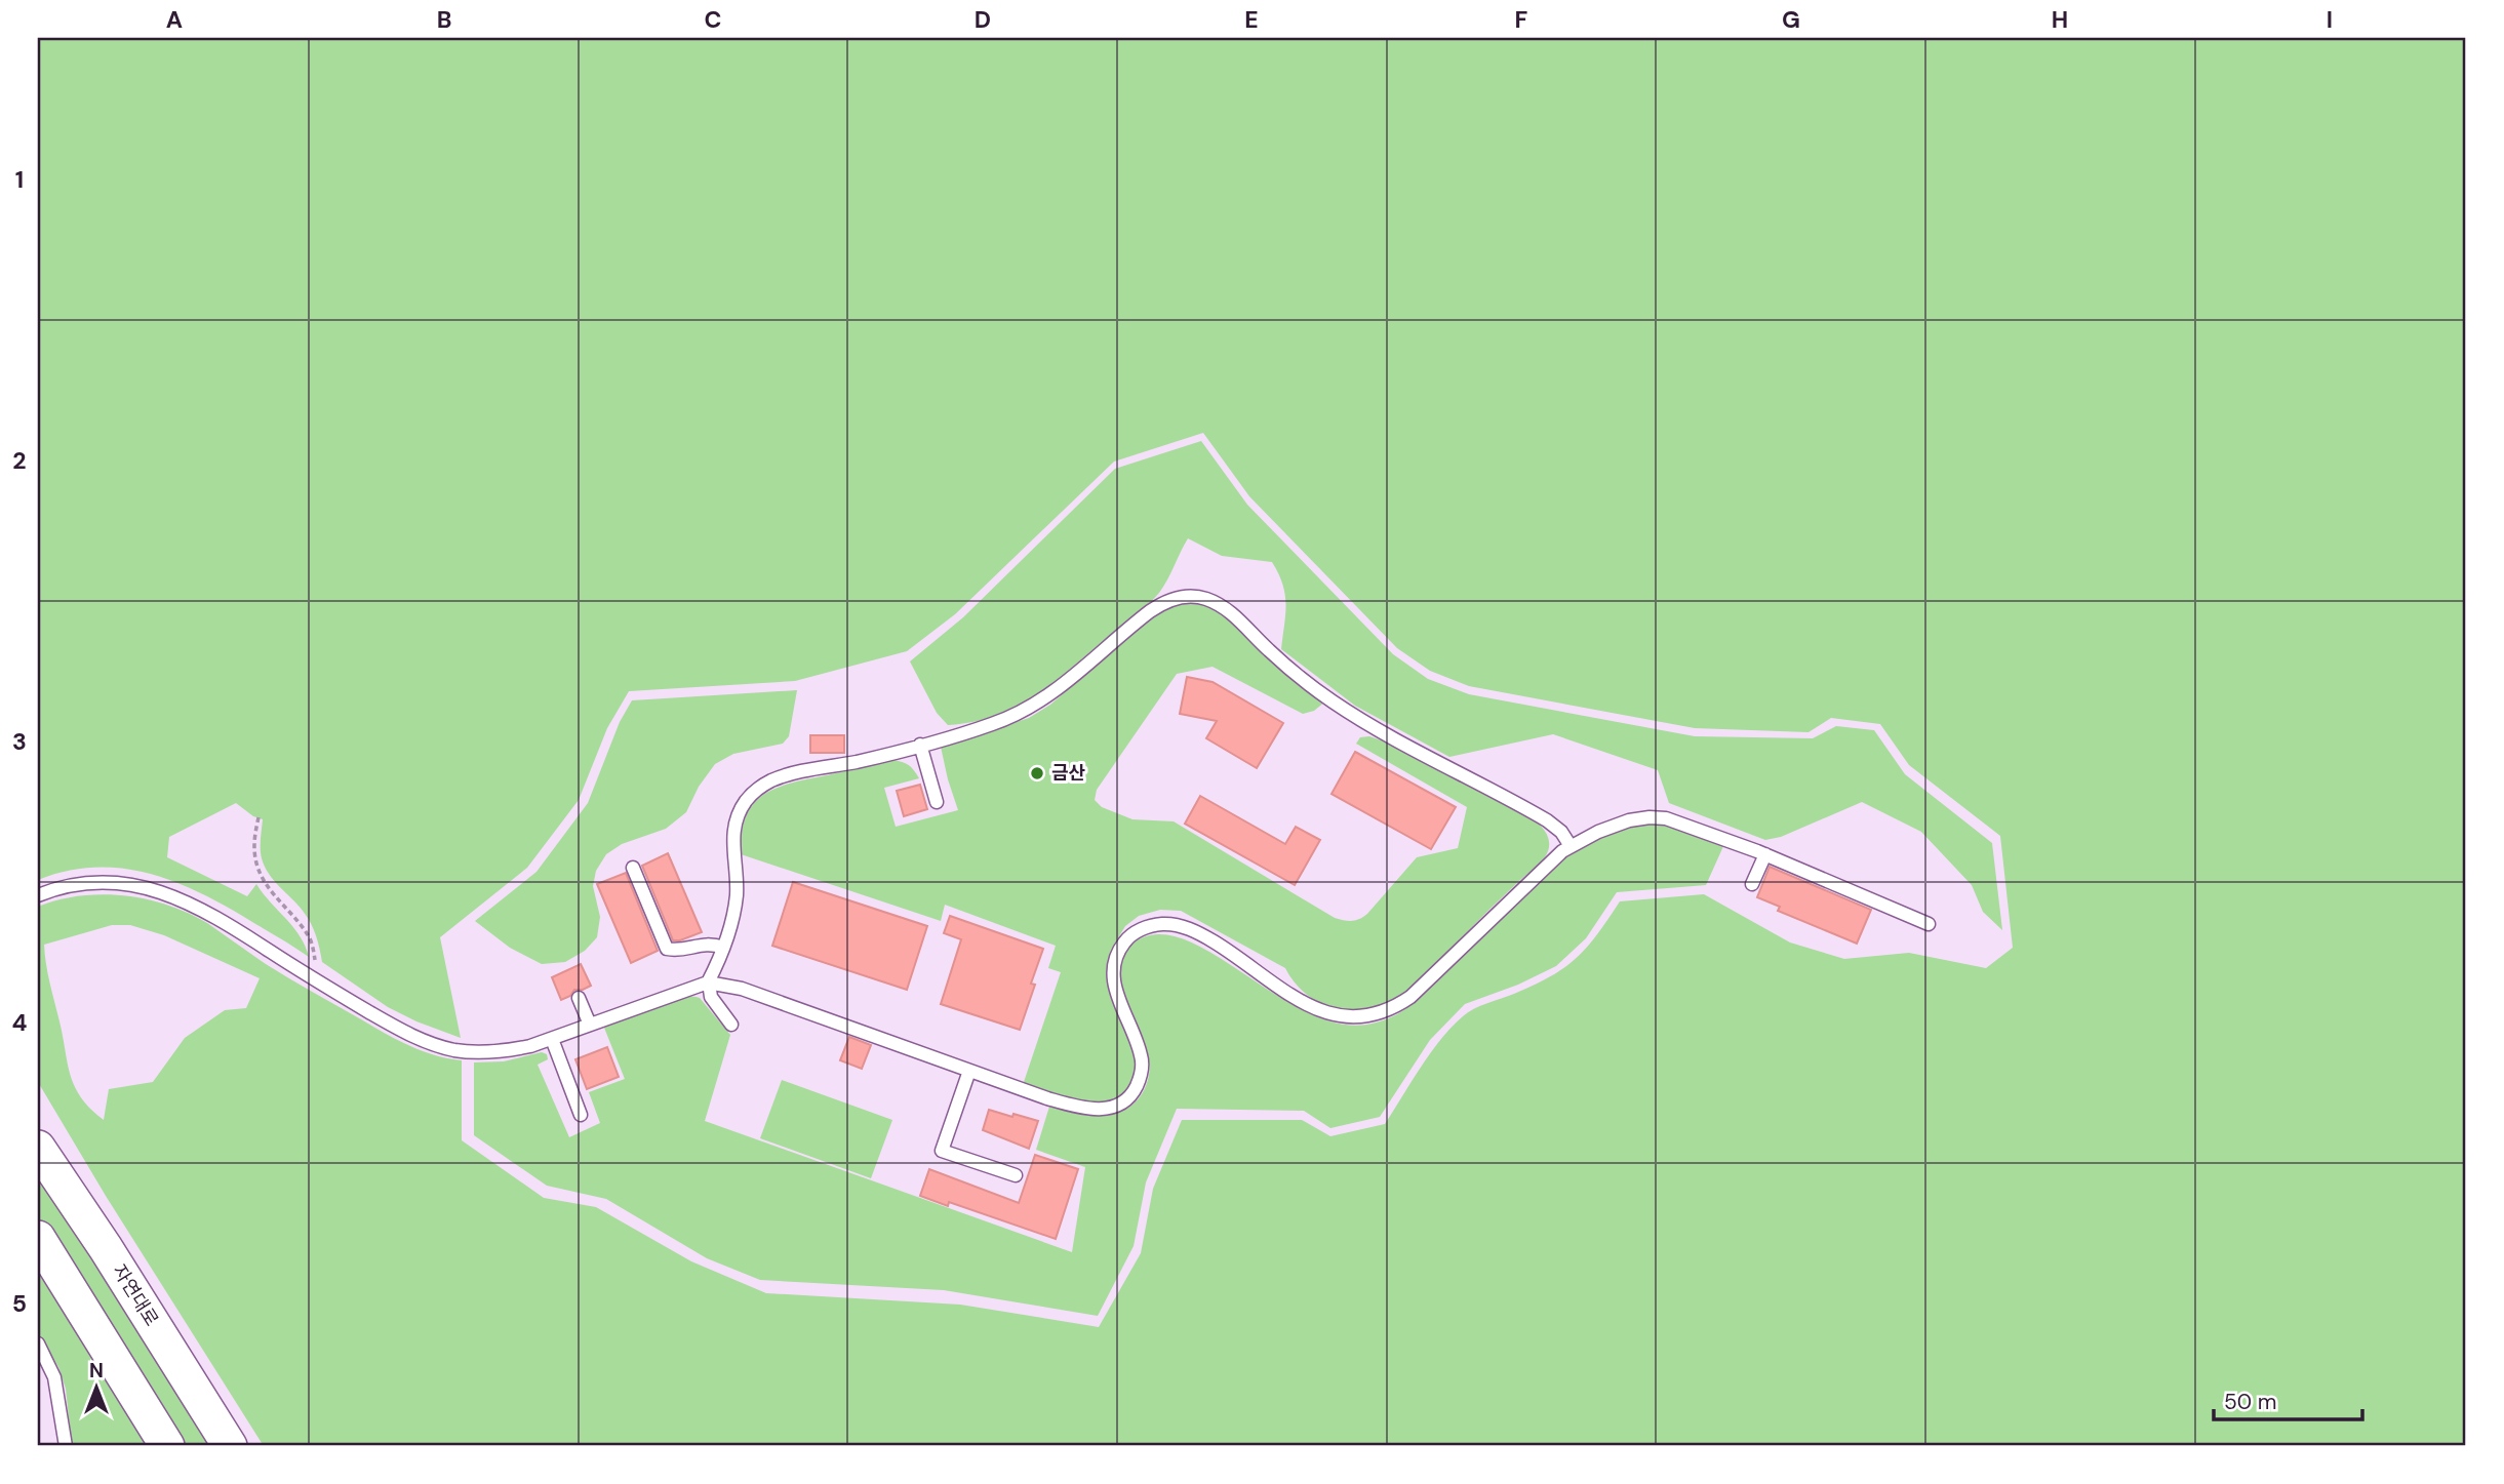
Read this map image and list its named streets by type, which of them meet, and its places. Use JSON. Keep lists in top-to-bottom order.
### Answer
{
  "streets": {
    "main road": ["자연대로"]
  },
  "places": ["금산"],
  "scale_bar": "50 m",
  "north": "top",
  "grid": {
    "columns": [
      "A",
      "B",
      "C",
      "D",
      "E",
      "F",
      "G",
      "H",
      "I"
    ],
    "rows": [
      "1",
      "2",
      "3",
      "4",
      "5"
    ]
  }
}
